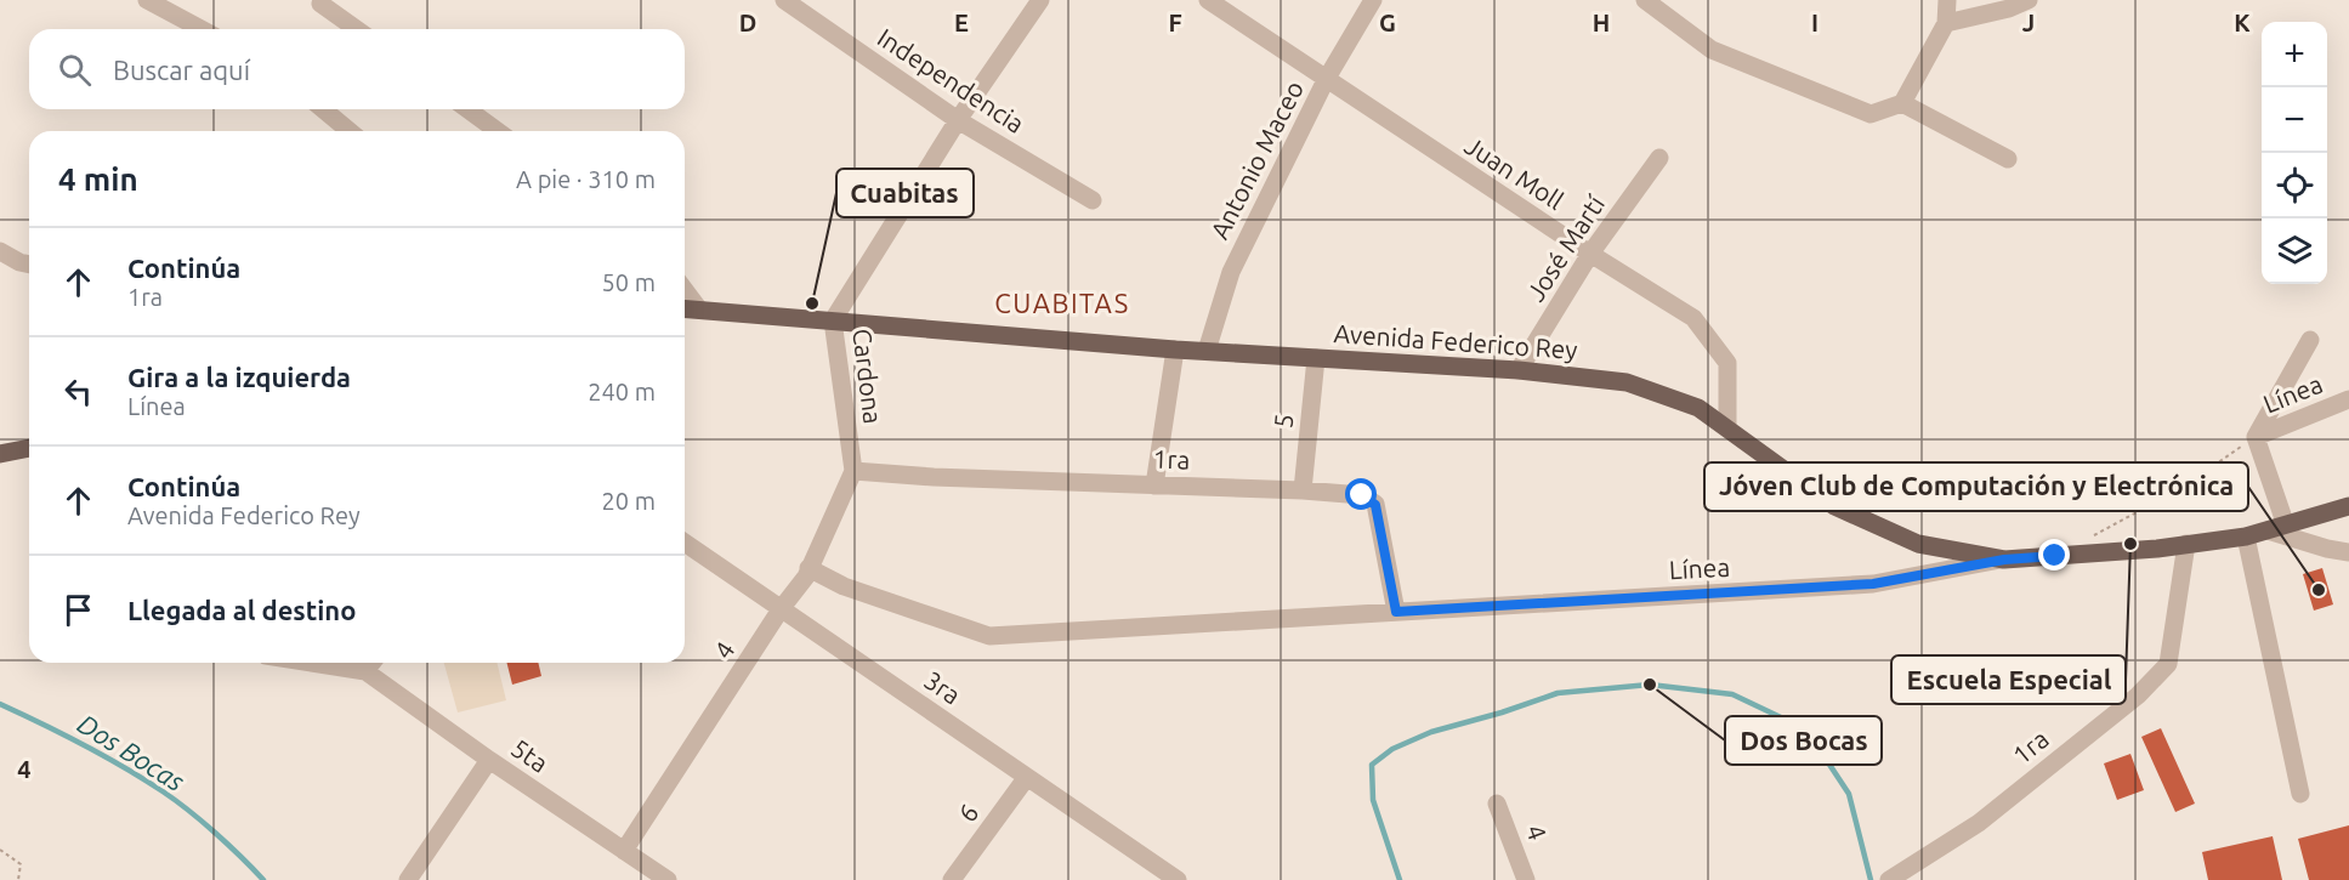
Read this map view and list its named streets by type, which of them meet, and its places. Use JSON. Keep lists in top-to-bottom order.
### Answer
{
  "streets": {
    "main road": ["Avenida Federico Rey"],
    "street": [
      "Independencia",
      "Antonio Maceo",
      "Juan Moll",
      "José Martí",
      "Cardona",
      "Línea",
      "5",
      "1ra",
      "4",
      "3ra",
      "5ta",
      "6"
    ]
  },
  "crossings": [
    ["Independencia", "Cardona"],
    ["Antonio Maceo", "Juan Moll"],
    ["Antonio Maceo", "Avenida Federico Rey"],
    ["Juan Moll", "José Martí"],
    ["Juan Moll", "Avenida Federico Rey"],
    ["José Martí", "Avenida Federico Rey"],
    ["Avenida Federico Rey", "Cardona"],
    ["Avenida Federico Rey", "Línea"],
    ["Avenida Federico Rey", "5"],
    ["Avenida Federico Rey", "1ra"],
    ["Cardona", "1ra"],
    ["Cardona", "4"],
    ["Línea", "1ra"],
    ["Línea", "4"],
    ["5", "1ra"],
    ["1ra", "4"],
    ["4", "3ra"],
    ["4", "5ta"],
    ["3ra", "6"]
  ],
  "districts": ["CUABITAS"],
  "water": ["Dos Bocas"],
  "places": [
    "Cuabitas",
    "Escuela Especial",
    "Jóven Club de Computación y Electrónica",
    "Dos Bocas"
  ],
  "page": {
    "map_buttons": ["+", "−"],
    "search": "Buscar aquí",
    "heading": ["4 min", "A pie · 310 m"],
    "list": [
      ["Continúa", "1ra", "50 m"],
      ["Gira a la izquierda", "Línea", "240 m"],
      ["Continúa", "Avenida Federico Rey", "20 m"],
      "Llegada al destino"
    ]
  },
  "grid": {
    "columns": [
      "D",
      "E",
      "F",
      "G",
      "H",
      "I",
      "J",
      "K"
    ],
    "rows": ["4"]
  }
}
